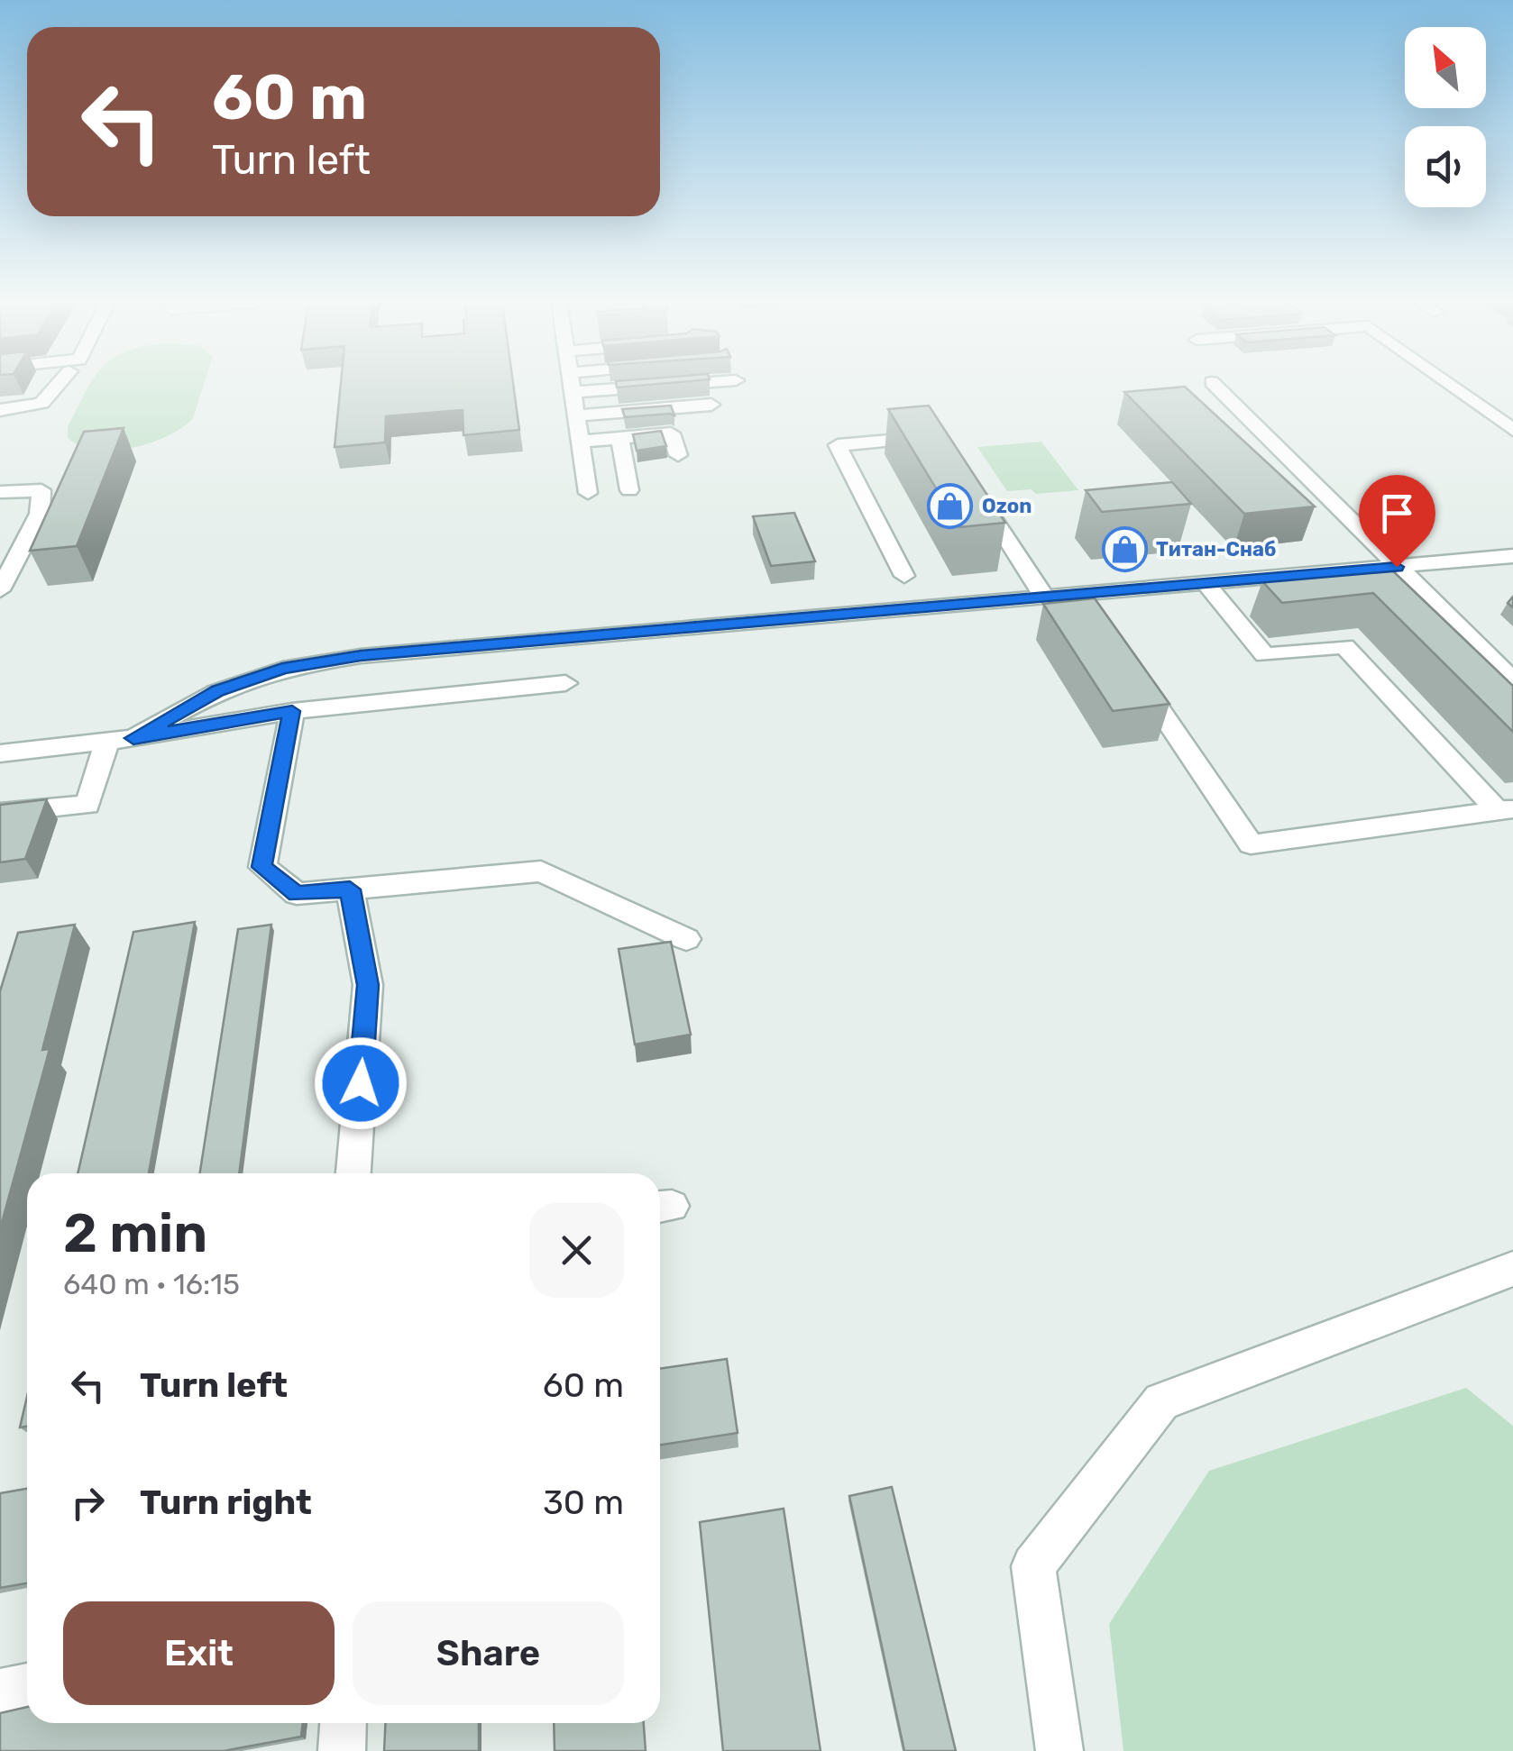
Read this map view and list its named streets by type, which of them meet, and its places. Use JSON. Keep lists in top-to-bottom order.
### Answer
{
  "places": {
    "shop": ["Ozon", "Титан-Снаб"]
  },
  "north": "top left",
  "page": {
    "turn": ["60 m", "Turn left"],
    "heading": ["2 min", "640 m · 16:15"],
    "list": [
      {
        "name": "Turn left",
        "value": "60 m"
      },
      {
        "name": "Turn right",
        "value": "30 m"
      }
    ],
    "buttons": ["Exit", "Share"]
  }
}
